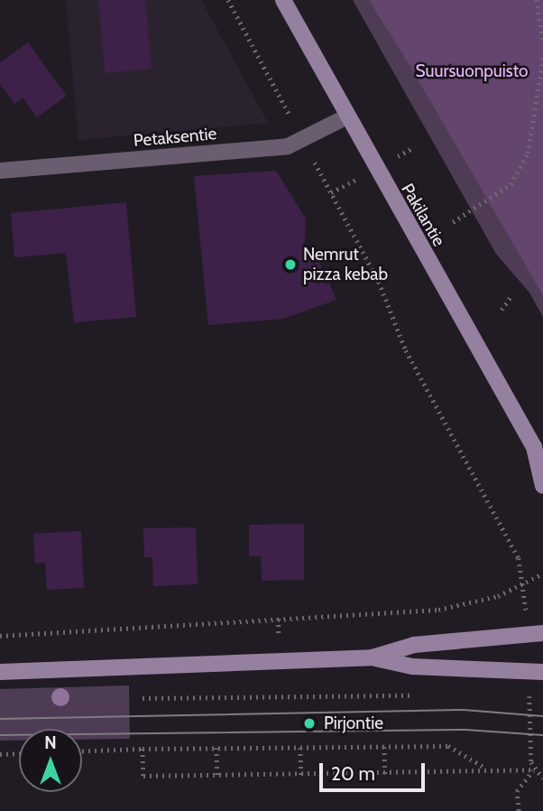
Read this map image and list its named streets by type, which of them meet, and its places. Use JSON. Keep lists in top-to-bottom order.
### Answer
{
  "streets": {
    "main road": ["Pakilantie"],
    "street": ["Petaksentie"]
  },
  "crossings": [
    ["Petaksentie", "Pakilantie"]
  ],
  "parks": ["Suursuonpuisto"],
  "places": ["Nemrut pizza kebab", "Pirjontie"],
  "scale_bar": "20 m",
  "north": "top"
}
